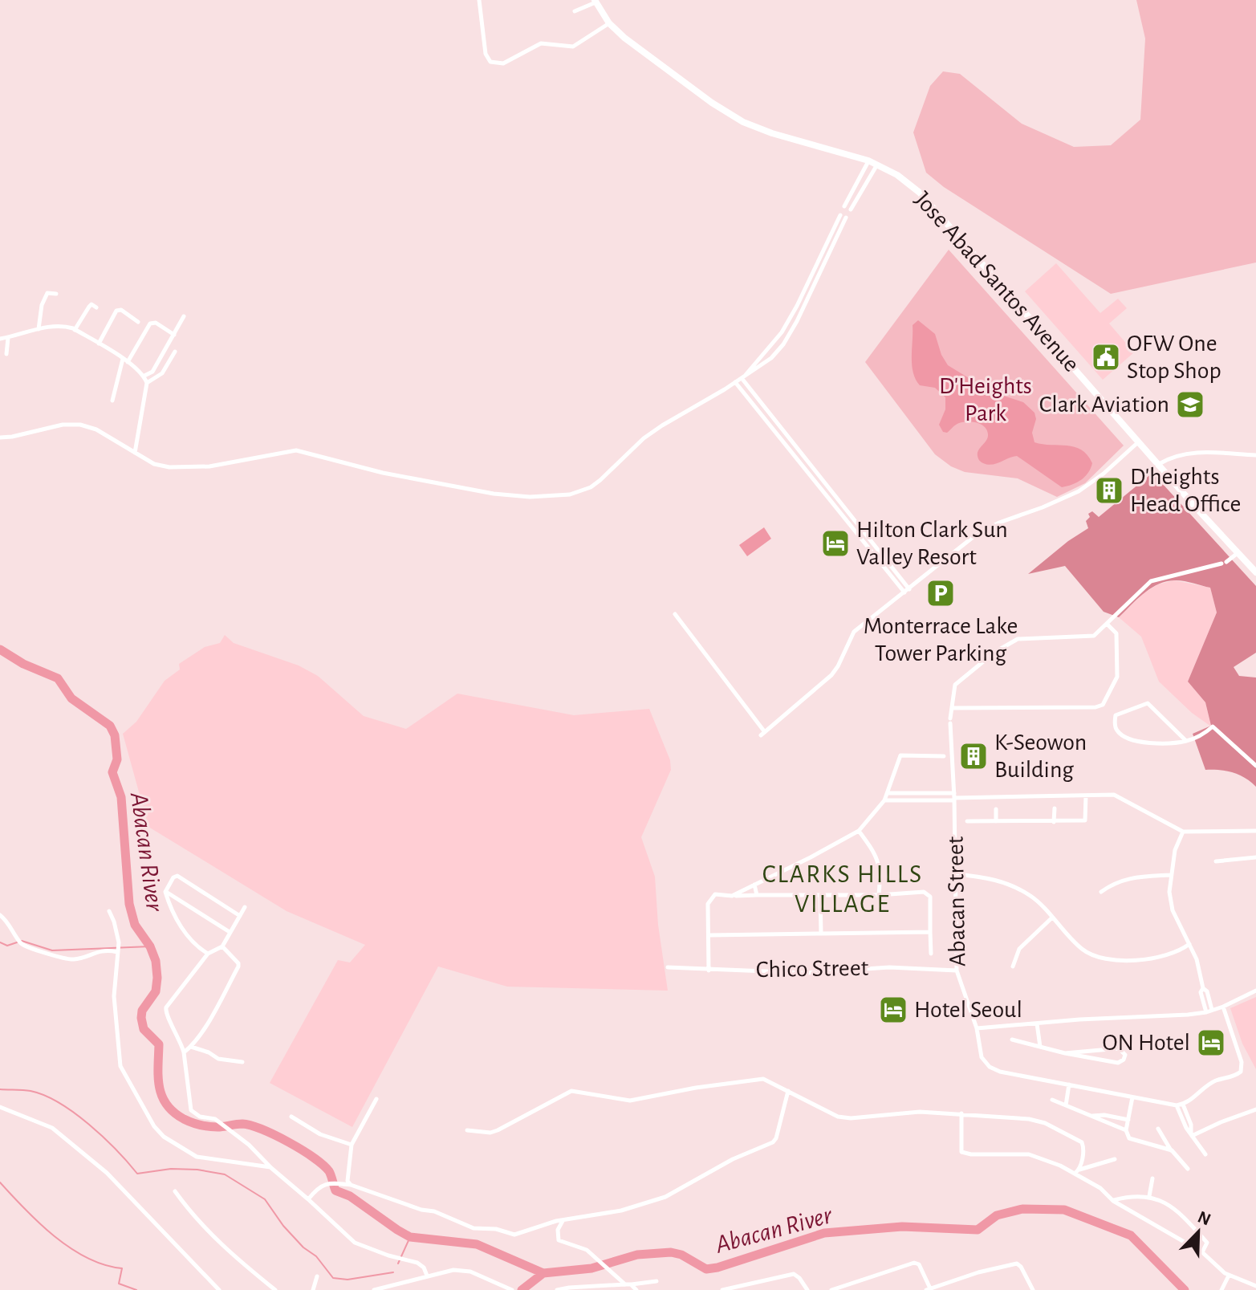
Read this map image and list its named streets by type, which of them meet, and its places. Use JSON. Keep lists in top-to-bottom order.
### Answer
{
  "streets": {
    "main road": ["Jose Abad Santos Avenue"],
    "street": ["Abacan Street", "Chico Street"]
  },
  "crossings": [
    ["Abacan Street", "Chico Street"]
  ],
  "districts": ["CLARKS HILLS VILLAGE"],
  "water": ["Abacan River"],
  "parks": ["D'Heights Park"],
  "places": {
    "public building": ["OFW One Stop Shop"],
    "school or university": ["Clark Aviation"],
    "building": ["D'heights Head Office", "K-Seowon Building"],
    "hotel": ["Hilton Clark Sun Valley Resort", "Hotel Seoul", "ON Hotel"],
    "parking": ["Monterrace Lake Tower Parking"]
  },
  "north": "top right"
}
